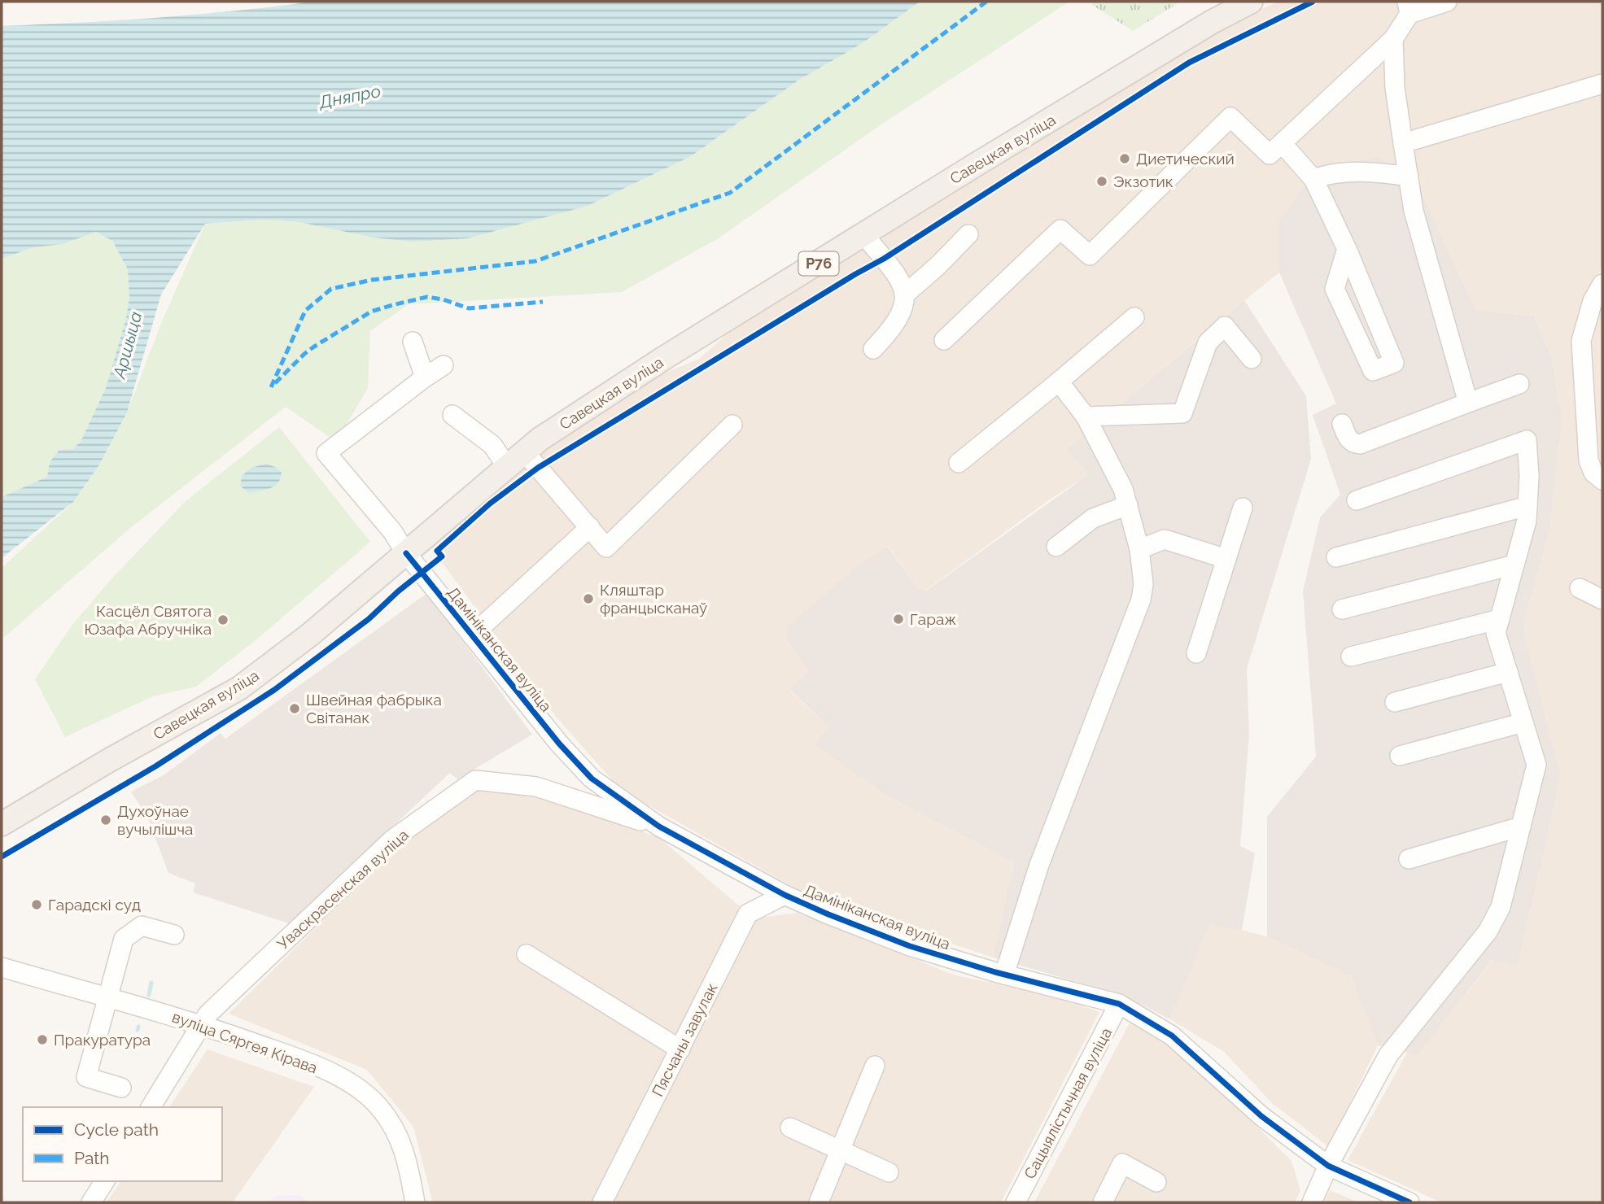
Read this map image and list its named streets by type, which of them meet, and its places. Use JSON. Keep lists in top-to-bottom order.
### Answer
{
  "streets": {
    "main road": ["Савецкая вуліца", "Р76"],
    "street": [
      "Дамініканская вуліца",
      "Уваскрасенская вуліца",
      "Пясчаны завулак",
      "вуліца Сяргея Кірава",
      "Сацыялістычная вуліца"
    ]
  },
  "crossings": [
    ["Савецкая вуліца", "Дамініканская вуліца"],
    ["Дамініканская вуліца", "Уваскрасенская вуліца"],
    ["Дамініканская вуліца", "Пясчаны завулак"],
    ["Дамініканская вуліца", "Сацыялістычная вуліца"],
    ["Уваскрасенская вуліца", "вуліца Сяргея Кірава"]
  ],
  "water": ["Дняпро", "Аршыца"],
  "places": [
    "Диетический",
    "Экзотик",
    "Кляштар францысканаў",
    "Гараж",
    "Касцёл Святога Юзафа Абручніка",
    "Швейная фабрыка Світанак",
    "Духоўнае вучылішча",
    "Гарадскі суд",
    "Пракуратура"
  ],
  "legend": ["Cycle path", "Path"]
}
